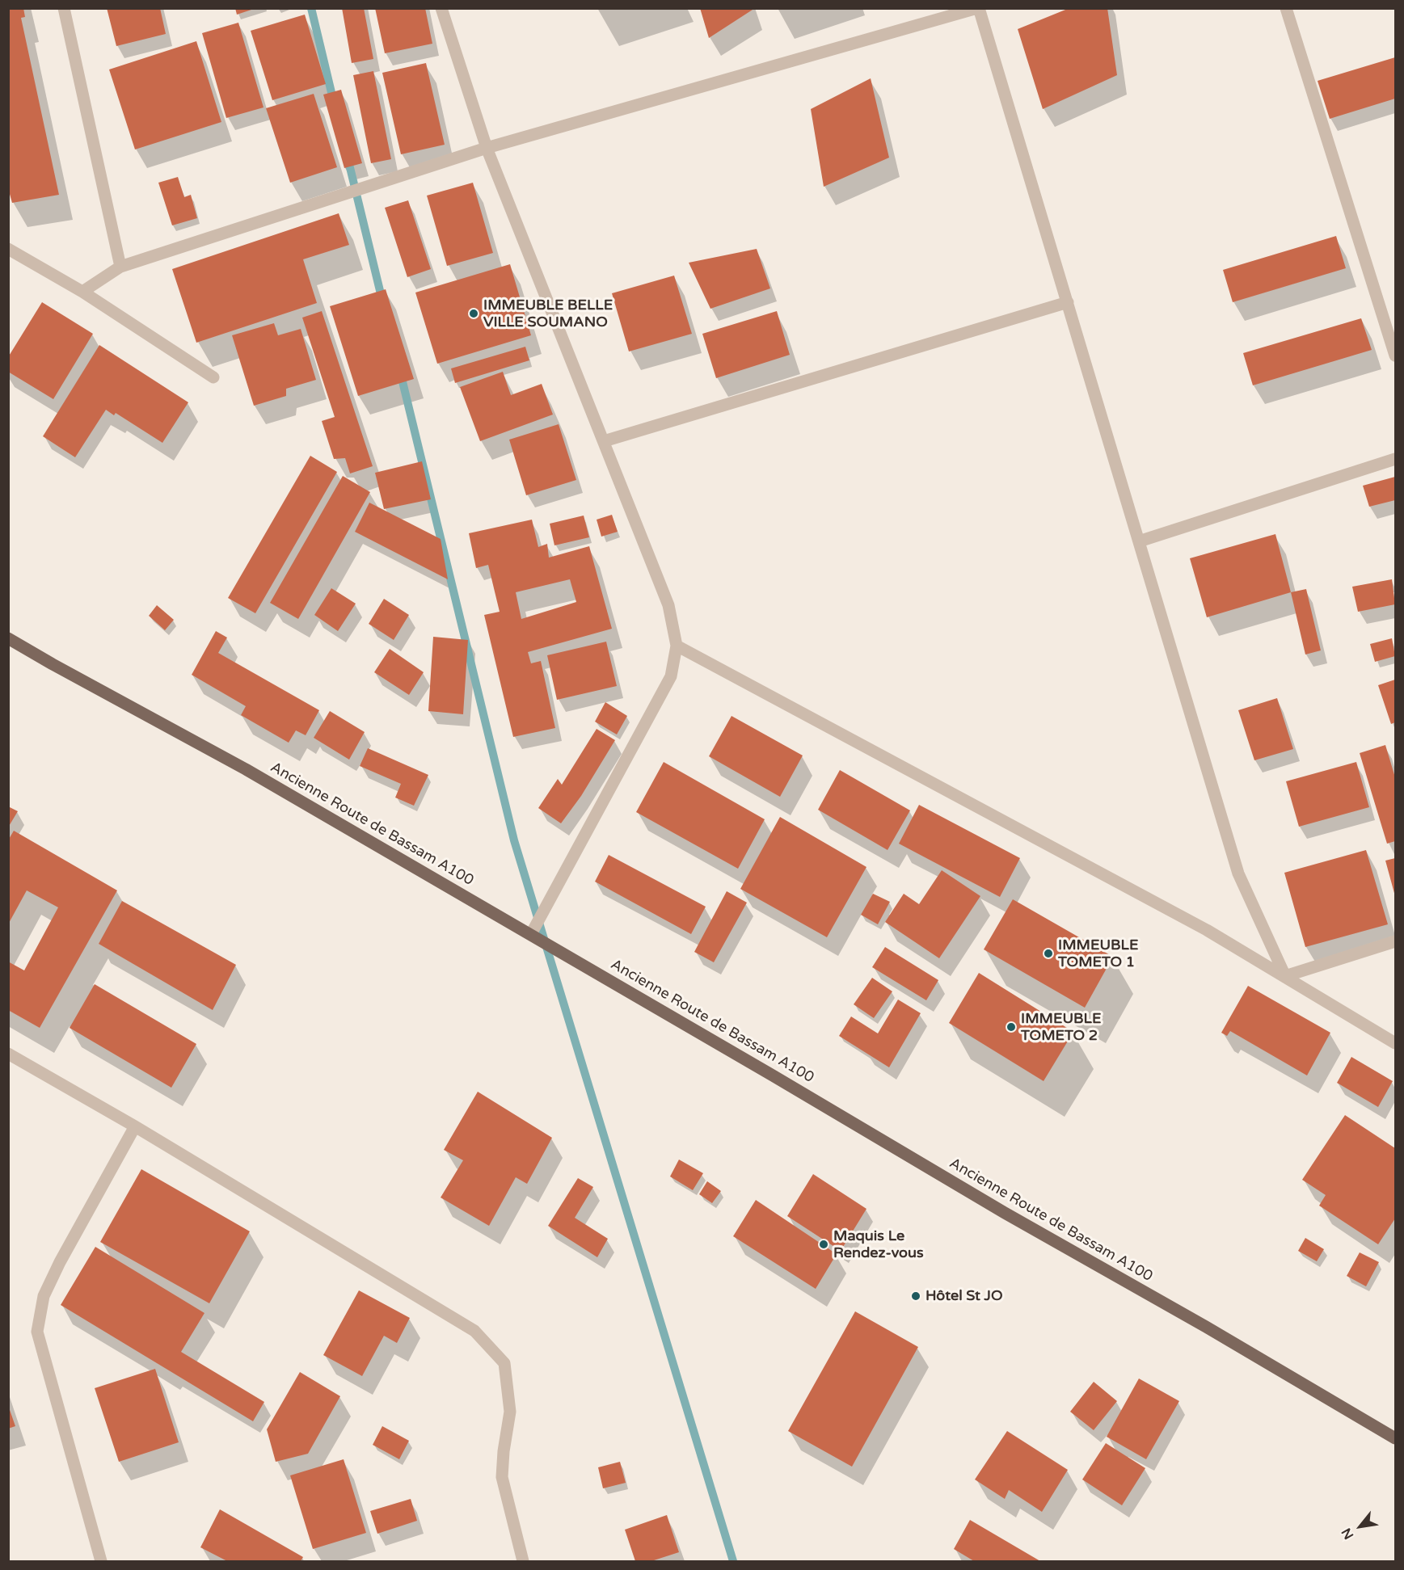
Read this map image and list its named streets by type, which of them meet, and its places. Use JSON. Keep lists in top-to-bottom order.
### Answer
{
  "streets": {
    "main road": ["Ancienne Route de Bassam A100"]
  },
  "places": [
    "IMMEUBLE BELLE VILLE SOUMANO",
    "IMMEUBLE TOMETO 1",
    "IMMEUBLE TOMETO 2",
    "Maquis Le Rendez-vous",
    "Hôtel St JO"
  ],
  "north": "bottom left"
}
